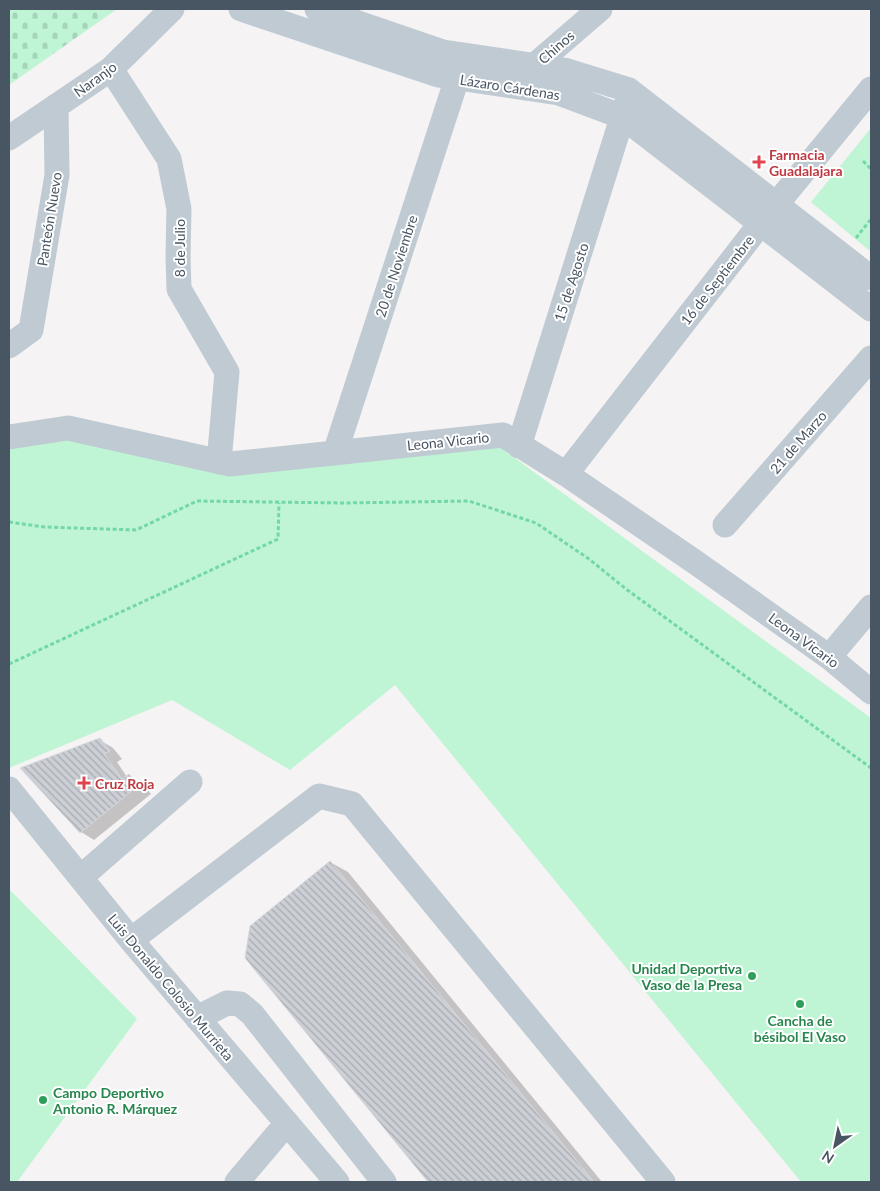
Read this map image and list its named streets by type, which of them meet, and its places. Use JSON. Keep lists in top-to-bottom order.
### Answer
{
  "streets": {
    "street": [
      "Chinos",
      "Naranjo",
      "Lázaro Cárdenas",
      "Panteón Nuevo",
      "8 de Julio",
      "20 de Noviembre",
      "16 de Septiembre",
      "15 de Agosto",
      "Leona Vicario",
      "21 de Marzo",
      "Luis Donaldo Colosio Murrieta"
    ]
  },
  "crossings": [
    ["Chinos", "Lázaro Cárdenas"],
    ["Naranjo", "Panteón Nuevo"],
    ["Naranjo", "8 de Julio"],
    ["Lázaro Cárdenas", "20 de Noviembre"],
    ["Lázaro Cárdenas", "16 de Septiembre"],
    ["Lázaro Cárdenas", "15 de Agosto"],
    ["8 de Julio", "Leona Vicario"],
    ["20 de Noviembre", "Leona Vicario"],
    ["16 de Septiembre", "Leona Vicario"],
    ["15 de Agosto", "Leona Vicario"]
  ],
  "places": {
    "health": ["Farmacia Guadalajara", "Cruz Roja"],
    "other": ["Unidad Deportiva Vaso de la Presa", "Cancha de bésibol El Vaso", "Campo Deportivo Antonio R. Márquez"]
  },
  "north": "bottom left"
}
